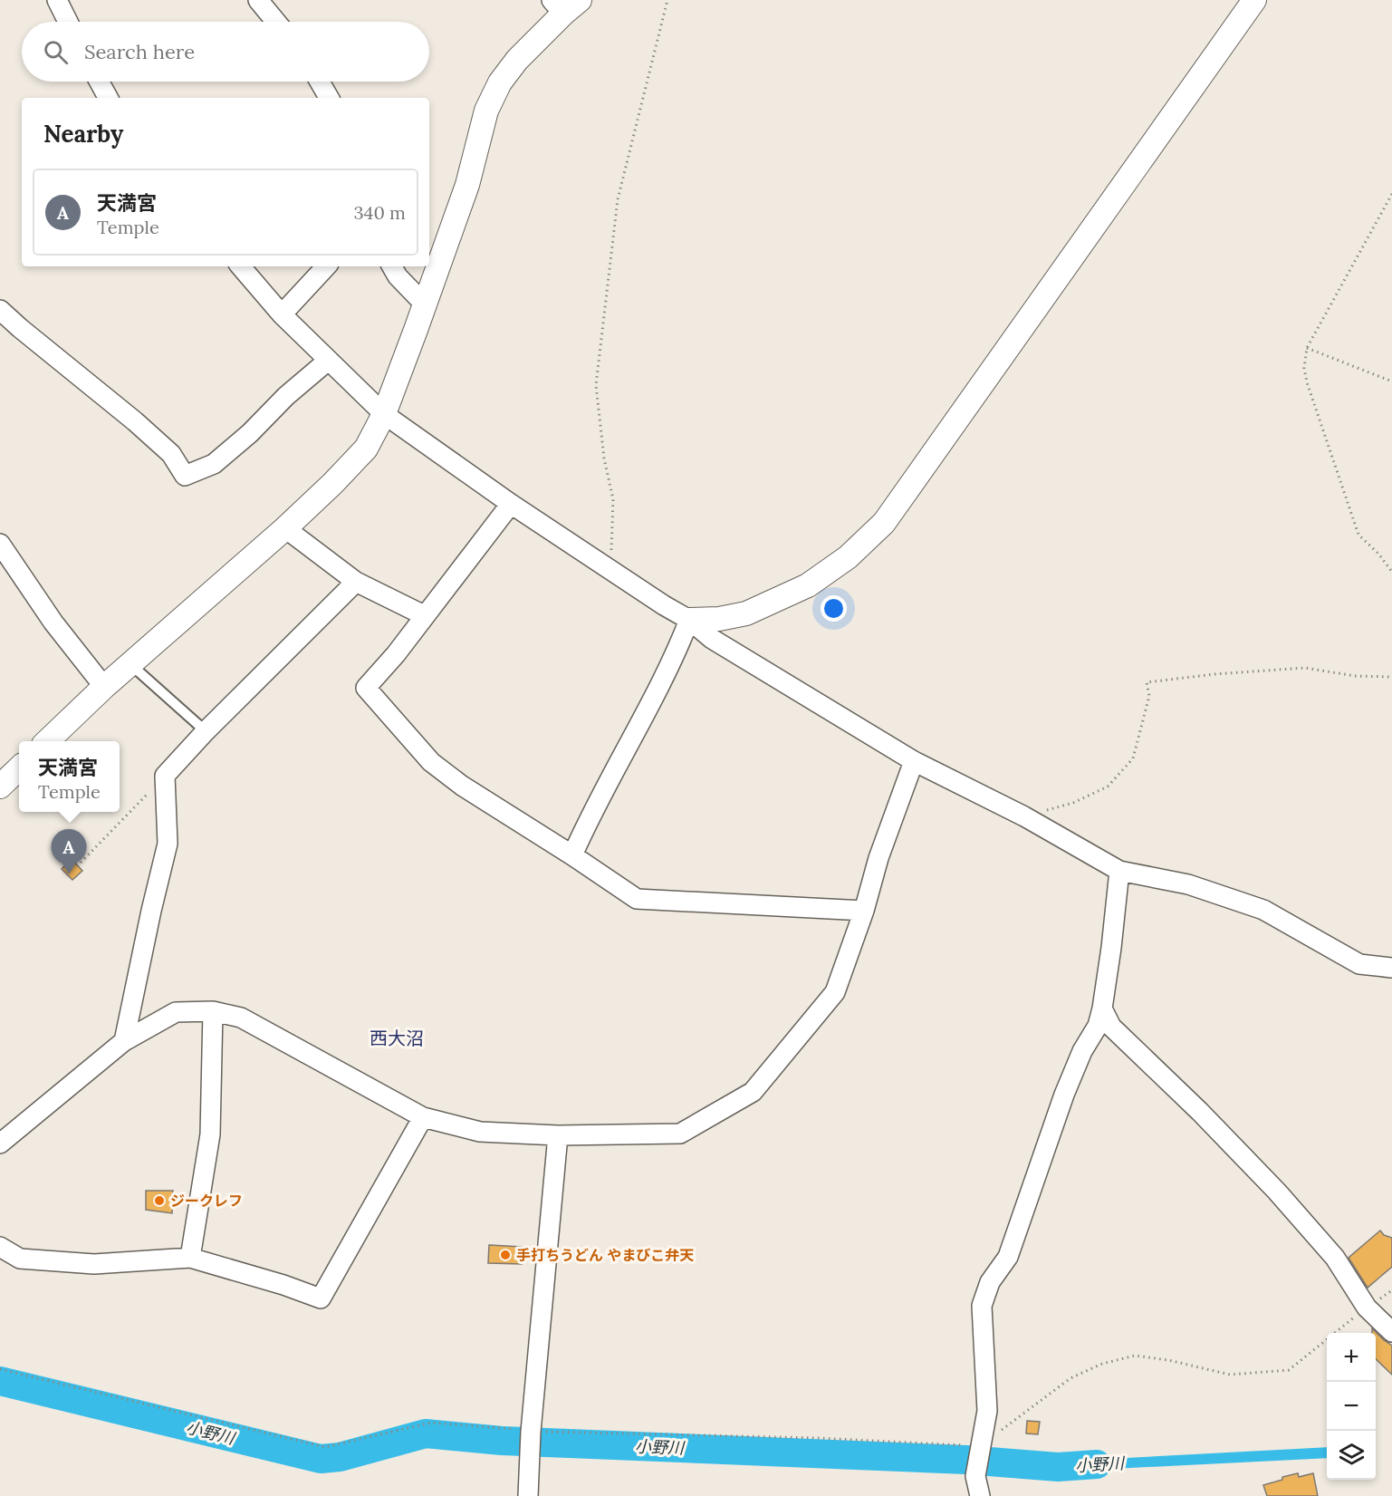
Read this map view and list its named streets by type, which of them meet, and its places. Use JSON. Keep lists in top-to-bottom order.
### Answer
{
  "districts": ["西大沼"],
  "water": ["小野川"],
  "places": ["ジークレフ", "手打ちうどん やまびこ弁天"],
  "page": {
    "search": "Search here",
    "heading": "Nearby",
    "list": [
      {
        "mark": "A",
        "name": "天満宮",
        "note": "Temple",
        "value": "340 m"
      }
    ],
    "popup": ["天満宮", "Temple"],
    "pins": "A",
    "map_buttons": ["+", "−"]
  }
}
